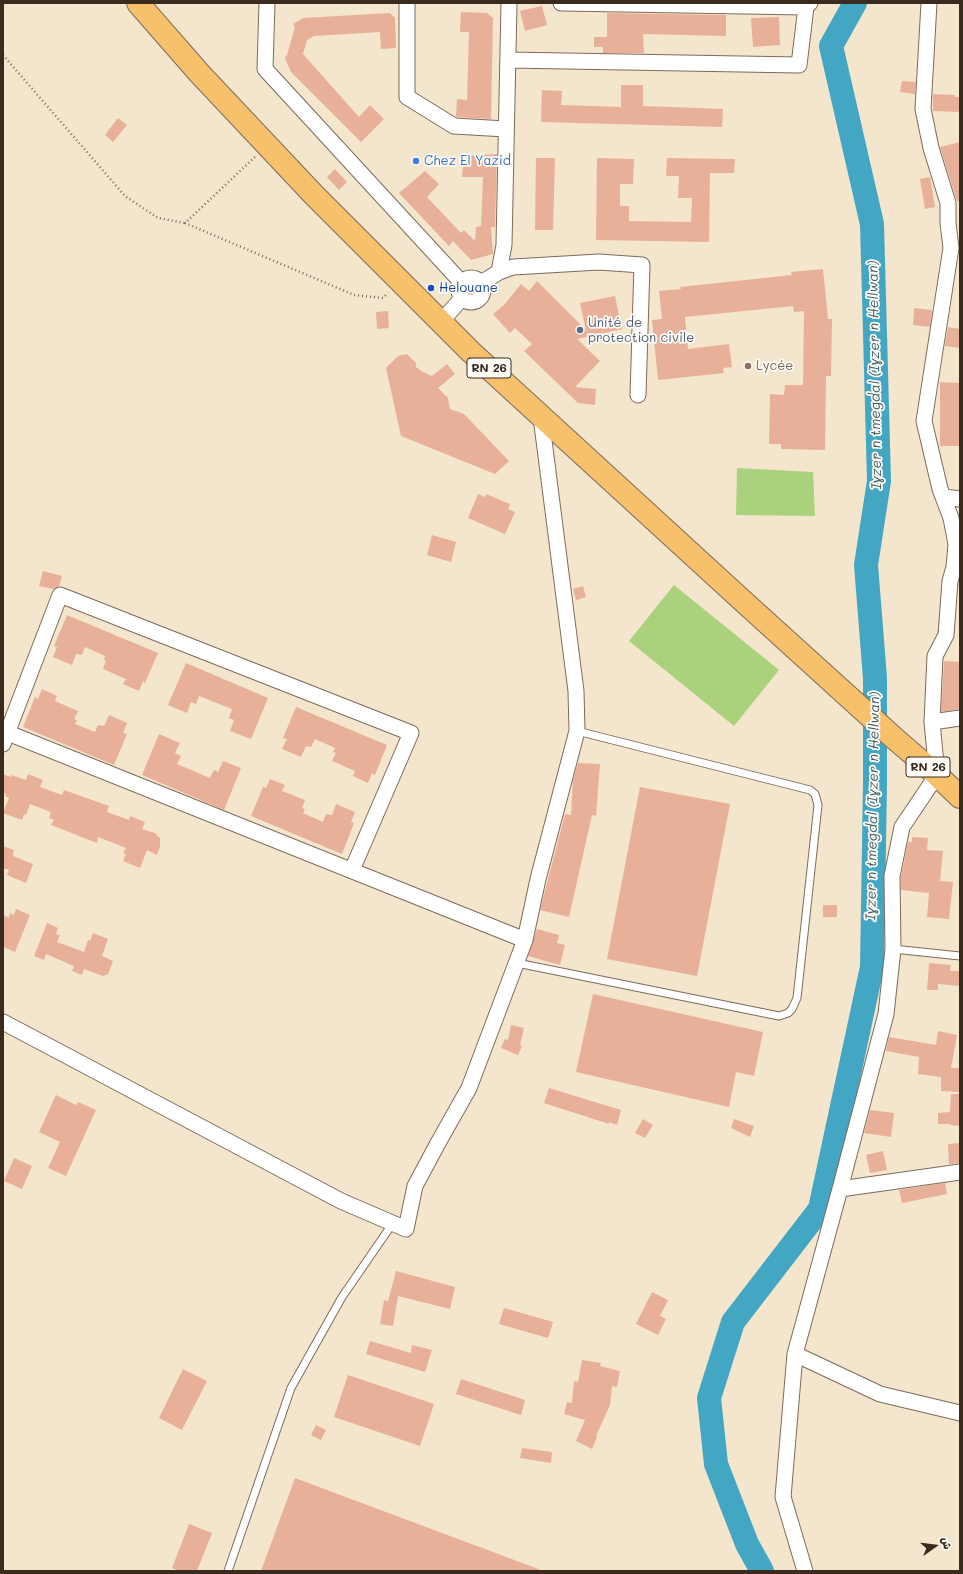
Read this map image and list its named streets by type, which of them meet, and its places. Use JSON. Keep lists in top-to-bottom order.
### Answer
{
  "streets": {
    "main road": ["RN 26"]
  },
  "water": ["Iɣzer n tmegdal (Iɣzer n Hellwan)"],
  "places": [
    "Chez El Yazid",
    "Helouane",
    "Unité de protection civile",
    "Lycée"
  ],
  "north": "right"
}
